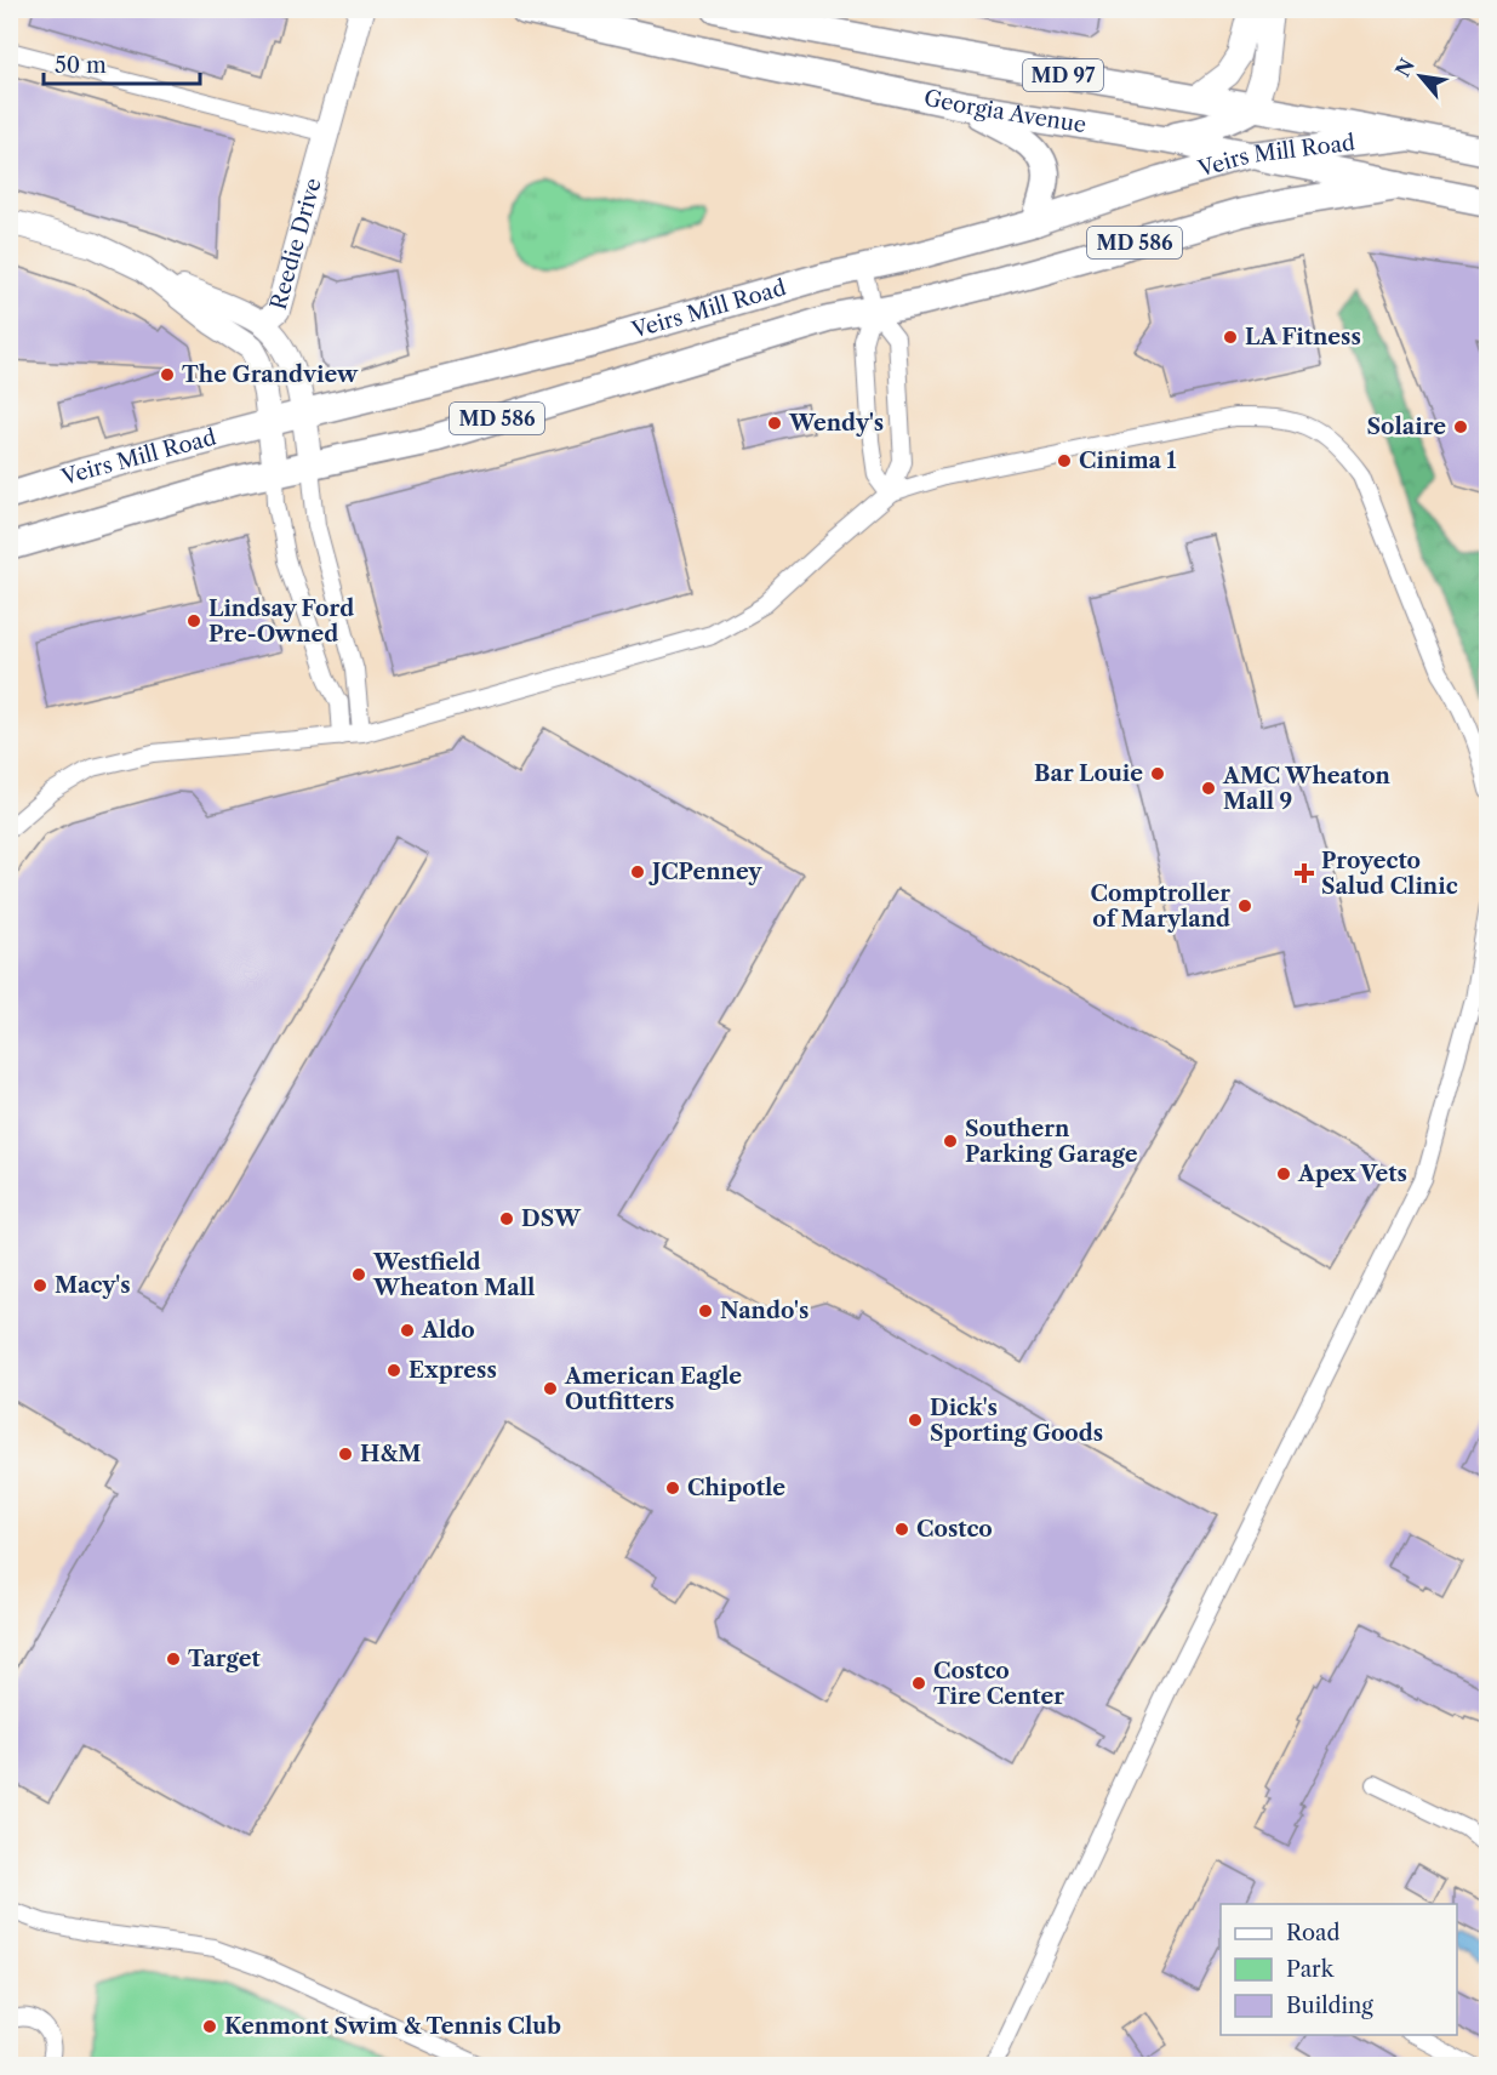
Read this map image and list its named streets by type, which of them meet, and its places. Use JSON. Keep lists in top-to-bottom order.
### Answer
{
  "streets": {
    "main road": [
      "MD 97",
      "Georgia Avenue",
      "Veirs Mill Road",
      "MD 586"
    ],
    "street": ["Reedie Drive"]
  },
  "crossings": [
    ["Georgia Avenue", "Veirs Mill Road"],
    ["Veirs Mill Road", "Reedie Drive"]
  ],
  "places": {
    "other": [
      "LA Fitness",
      "The Grandview",
      "Wendy's",
      "Solaire",
      "Cinima 1",
      "Lindsay Ford Pre-Owned",
      "Bar Louie",
      "AMC Wheaton Mall 9",
      "JCPenney",
      "Comptroller of Maryland",
      "Southern Parking Garage",
      "Apex Vets",
      "DSW",
      "Westfield Wheaton Mall",
      "Macy's",
      "Nando's",
      "Aldo",
      "Express",
      "American Eagle Outfitters",
      "Dick's Sporting Goods",
      "H&M",
      "Chipotle",
      "Costco",
      "Target",
      "Costco Tire Center",
      "Kenmont Swim & Tennis Club"
    ],
    "health": ["Proyecto Salud Clinic"]
  },
  "legend": ["Road", "Park", "Building"],
  "scale_bar": "50 m",
  "north": "top left"
}
